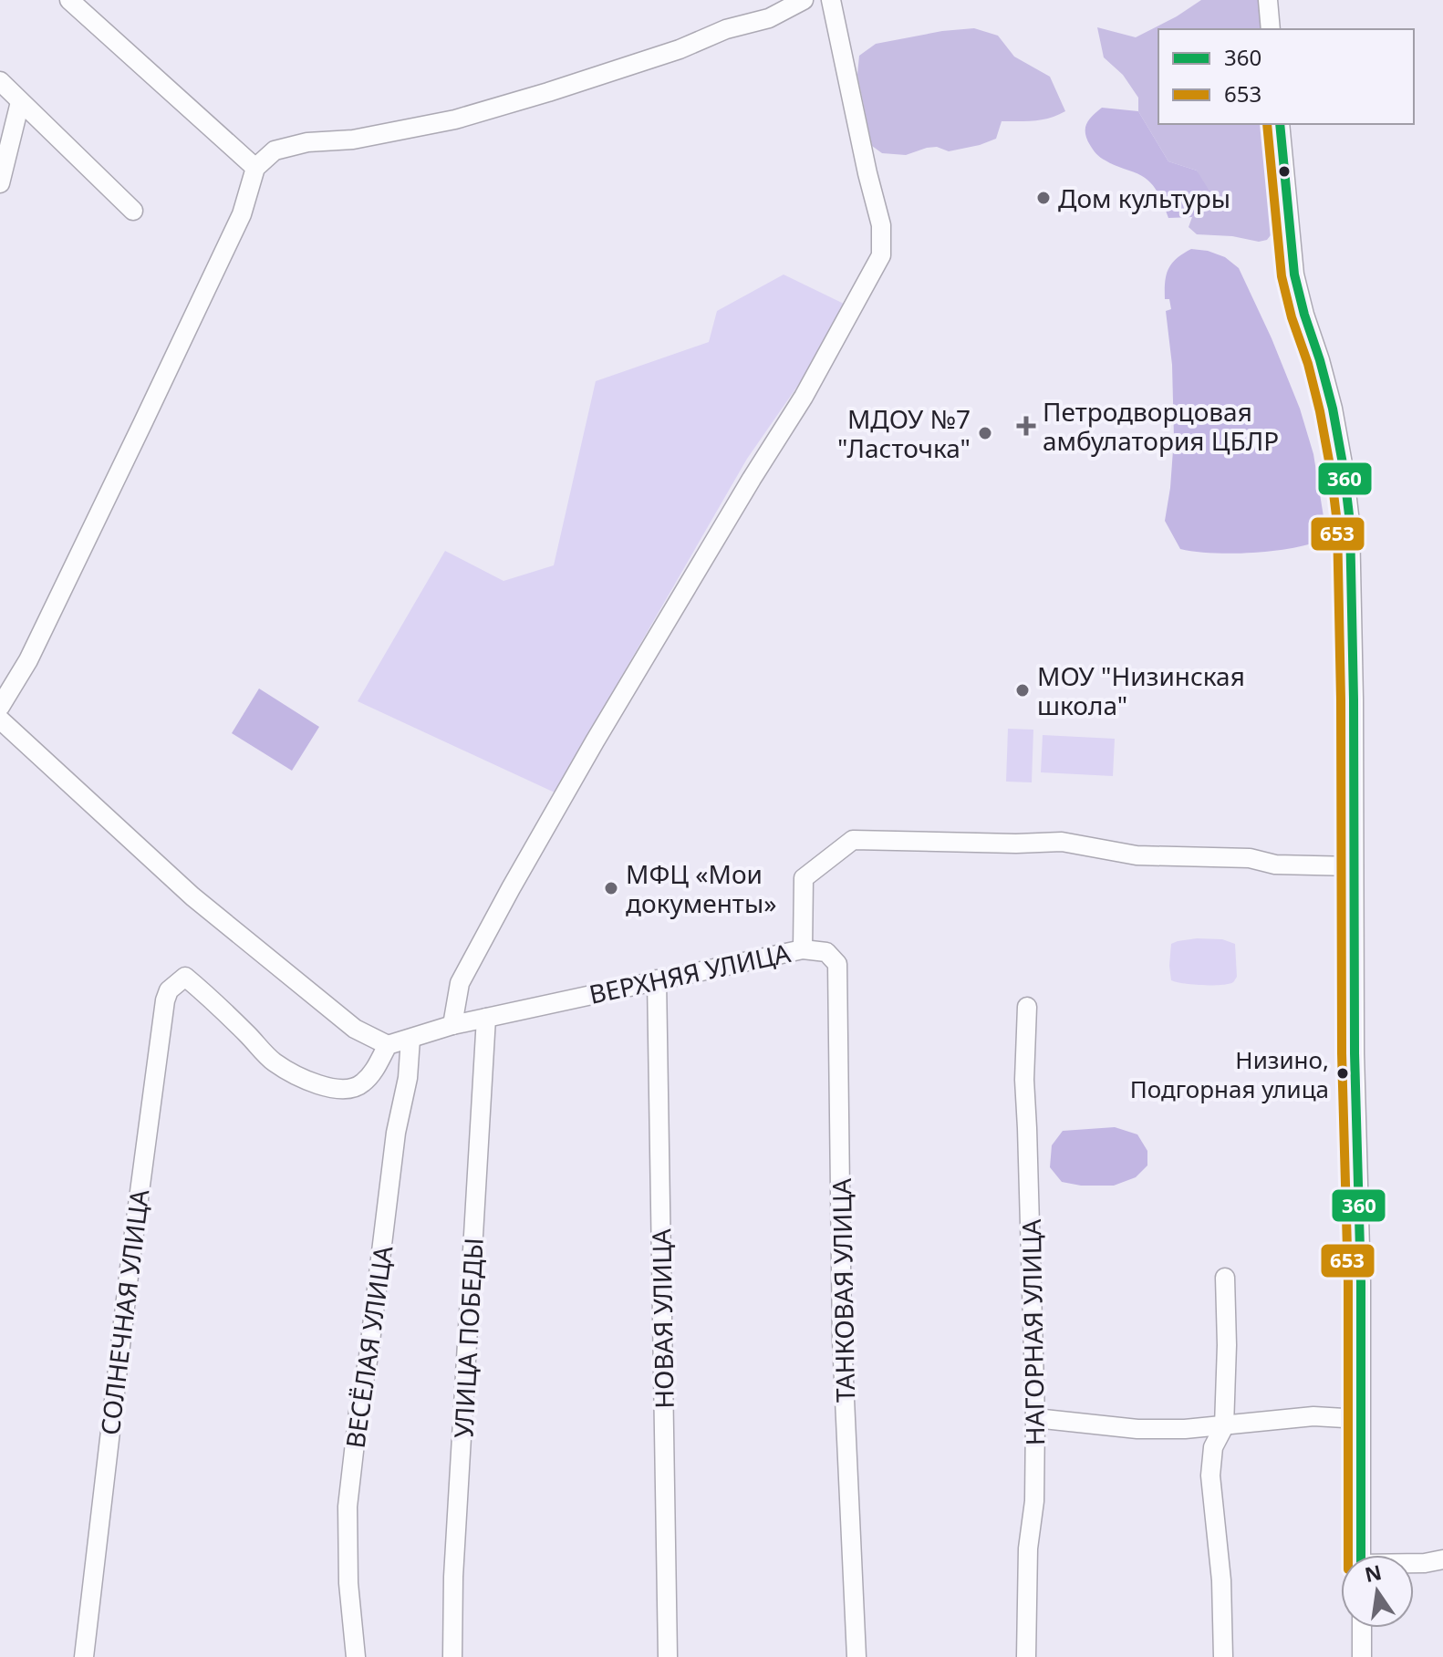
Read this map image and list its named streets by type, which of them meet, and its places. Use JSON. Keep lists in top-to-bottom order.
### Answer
{
  "streets": {
    "street": [
      "ВЕРХНЯЯ УЛИЦА",
      "ТАНКОВАЯ УЛИЦА",
      "СОЛНЕЧНАЯ УЛИЦА",
      "НОВАЯ УЛИЦА",
      "НАГОРНАЯ УЛИЦА",
      "УЛИЦА ПОБЕДЫ",
      "ВЕСЁЛАЯ УЛИЦА"
    ]
  },
  "crossings": [
    ["ВЕРХНЯЯ УЛИЦА", "ТАНКОВАЯ УЛИЦА"],
    ["ВЕРХНЯЯ УЛИЦА", "СОЛНЕЧНАЯ УЛИЦА"],
    ["ВЕРХНЯЯ УЛИЦА", "НОВАЯ УЛИЦА"],
    ["ВЕРХНЯЯ УЛИЦА", "УЛИЦА ПОБЕДЫ"],
    ["ВЕРХНЯЯ УЛИЦА", "ВЕСЁЛАЯ УЛИЦА"]
  ],
  "places": {
    "other": [
      "Дом культуры",
      "МДОУ №7 \"Ласточка\"",
      "МОУ \"Низинская школа\"",
      "МФЦ «Мои документы»",
      "Низино, Подгорная улица"
    ],
    "health": ["Петродворцовая амбулатория ЦБЛР"]
  },
  "lines": ["transit line 360", "transit line 653"],
  "legend": ["360", "653"],
  "north": "top"
}
